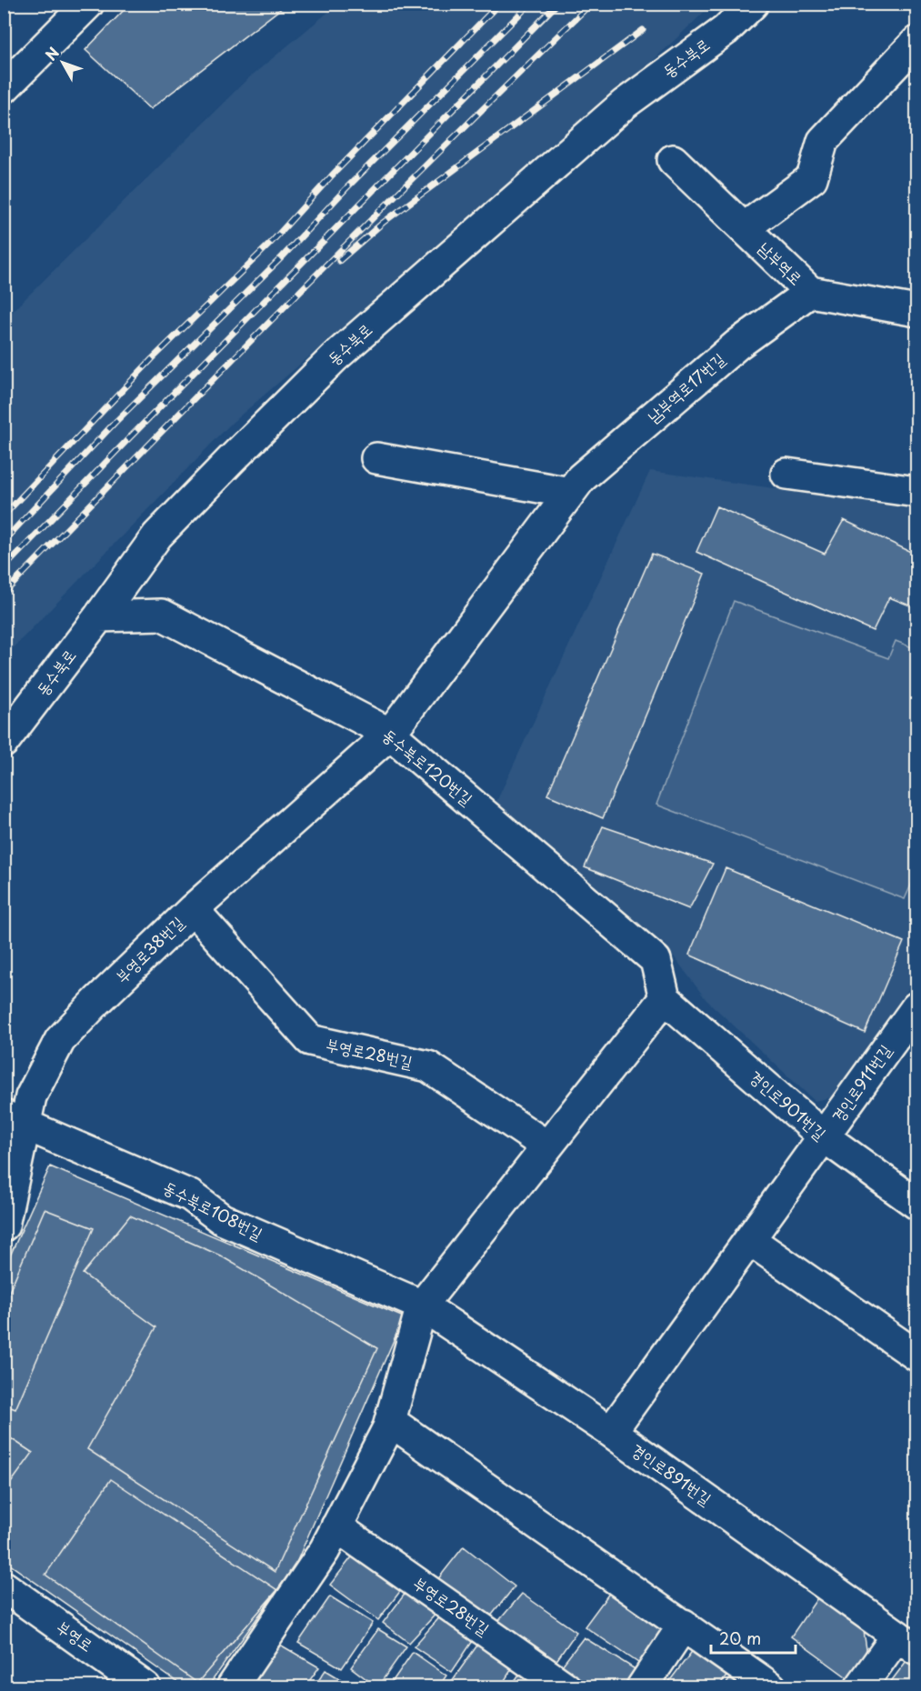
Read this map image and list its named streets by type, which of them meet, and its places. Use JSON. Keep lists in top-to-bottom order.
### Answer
{
  "streets": {
    "street": [
      "동수북로",
      "남부역로",
      "남부역로17번길",
      "동수북로120번길",
      "부영로38번길",
      "부영로28번길",
      "경인로911번길",
      "경인로901번길",
      "동수북로108번길",
      "경인로891번길",
      "부영로"
    ]
  },
  "crossings": [
    ["동수북로", "동수북로120번길"],
    ["남부역로", "남부역로17번길"],
    ["남부역로17번길", "동수북로120번길"],
    ["남부역로17번길", "부영로38번길"],
    ["동수북로120번길", "부영로38번길"],
    ["동수북로120번길", "경인로901번길"],
    ["부영로38번길", "부영로28번길"],
    ["부영로38번길", "동수북로108번길"],
    ["경인로911번길", "경인로901번길"],
    ["경인로911번길", "경인로891번길"],
    ["동수북로108번길", "경인로891번길"]
  ],
  "scale_bar": "20 m",
  "north": "top left"
}
